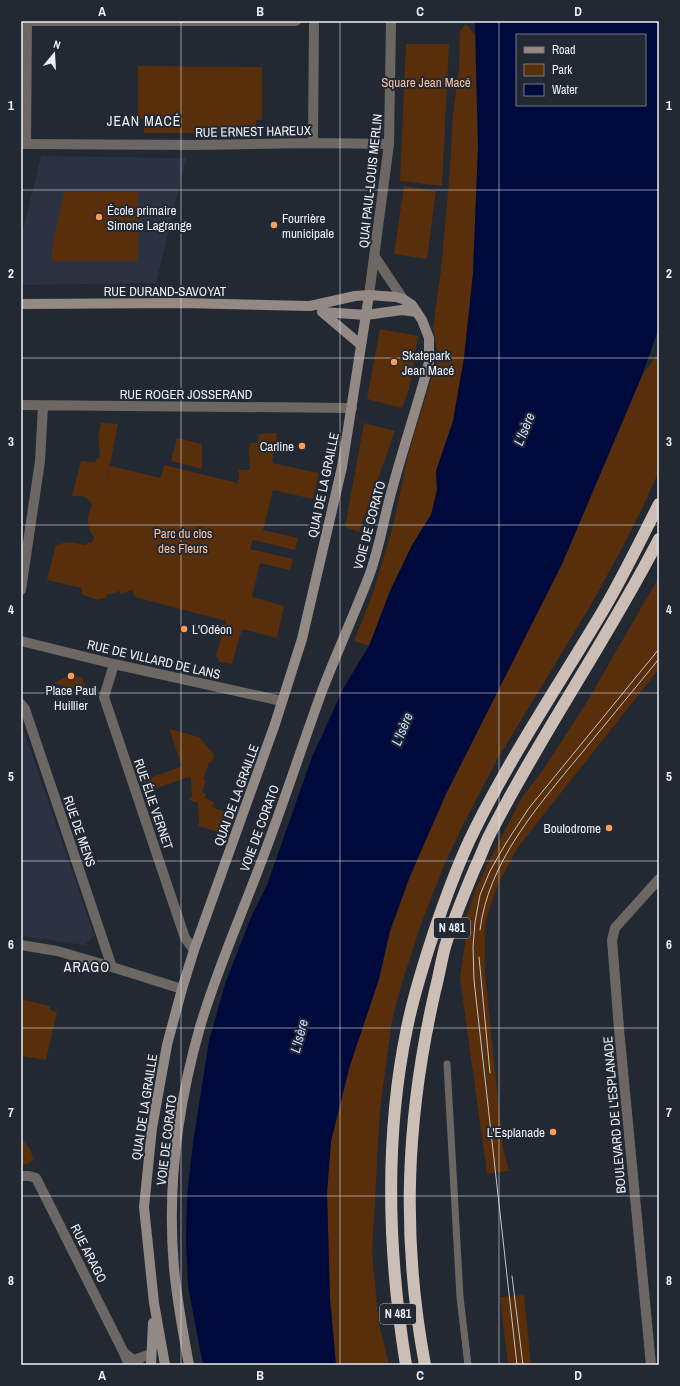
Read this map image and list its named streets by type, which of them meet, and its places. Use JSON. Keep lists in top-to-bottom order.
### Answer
{
  "streets": {
    "highway": ["N 481"],
    "main road": ["RUE DURAND-SAVOYAT", "QUAI DE LA GRAILLE", "VOIE DE CORATO"],
    "street": [
      "RUE ERNEST HAREUX",
      "QUAI PAUL-LOUIS MERLIN",
      "RUE ROGER JOSSERAND",
      "RUE DE VILLARD DE LANS",
      "RUE ÉLIE VERNET",
      "RUE DE MENS",
      "BOULEVARD DE L'ESPLANADE",
      "RUE ARAGO"
    ]
  },
  "crossings": [
    ["RUE ERNEST HAREUX", "QUAI PAUL-LOUIS MERLIN"],
    ["QUAI PAUL-LOUIS MERLIN", "RUE DURAND-SAVOYAT"],
    ["QUAI PAUL-LOUIS MERLIN", "QUAI DE LA GRAILLE"],
    ["QUAI PAUL-LOUIS MERLIN", "VOIE DE CORATO"],
    ["RUE DURAND-SAVOYAT", "QUAI DE LA GRAILLE"],
    ["RUE ROGER JOSSERAND", "QUAI DE LA GRAILLE"],
    ["QUAI DE LA GRAILLE", "RUE DE VILLARD DE LANS"],
    ["QUAI DE LA GRAILLE", "RUE ÉLIE VERNET"],
    ["RUE DE VILLARD DE LANS", "RUE ÉLIE VERNET"]
  ],
  "districts": ["JEAN MACÉ", "ARAGO"],
  "water": ["L'Isère"],
  "parks": ["Square Jean Macé", "Parc du clos des Fleurs"],
  "places": [
    "École primaire Simone Lagrange",
    "Fourrière municipale",
    "Skatepark Jean Macé",
    "Carline",
    "L'Odéon",
    "Place Paul Huillier",
    "Boulodrome",
    "L'Esplanade"
  ],
  "legend": ["Road", "Park", "Water"],
  "north": "top",
  "grid": {
    "columns": [
      "A",
      "B",
      "C",
      "D"
    ],
    "rows": [
      "1",
      "2",
      "3",
      "4",
      "5",
      "6",
      "7",
      "8"
    ]
  }
}
